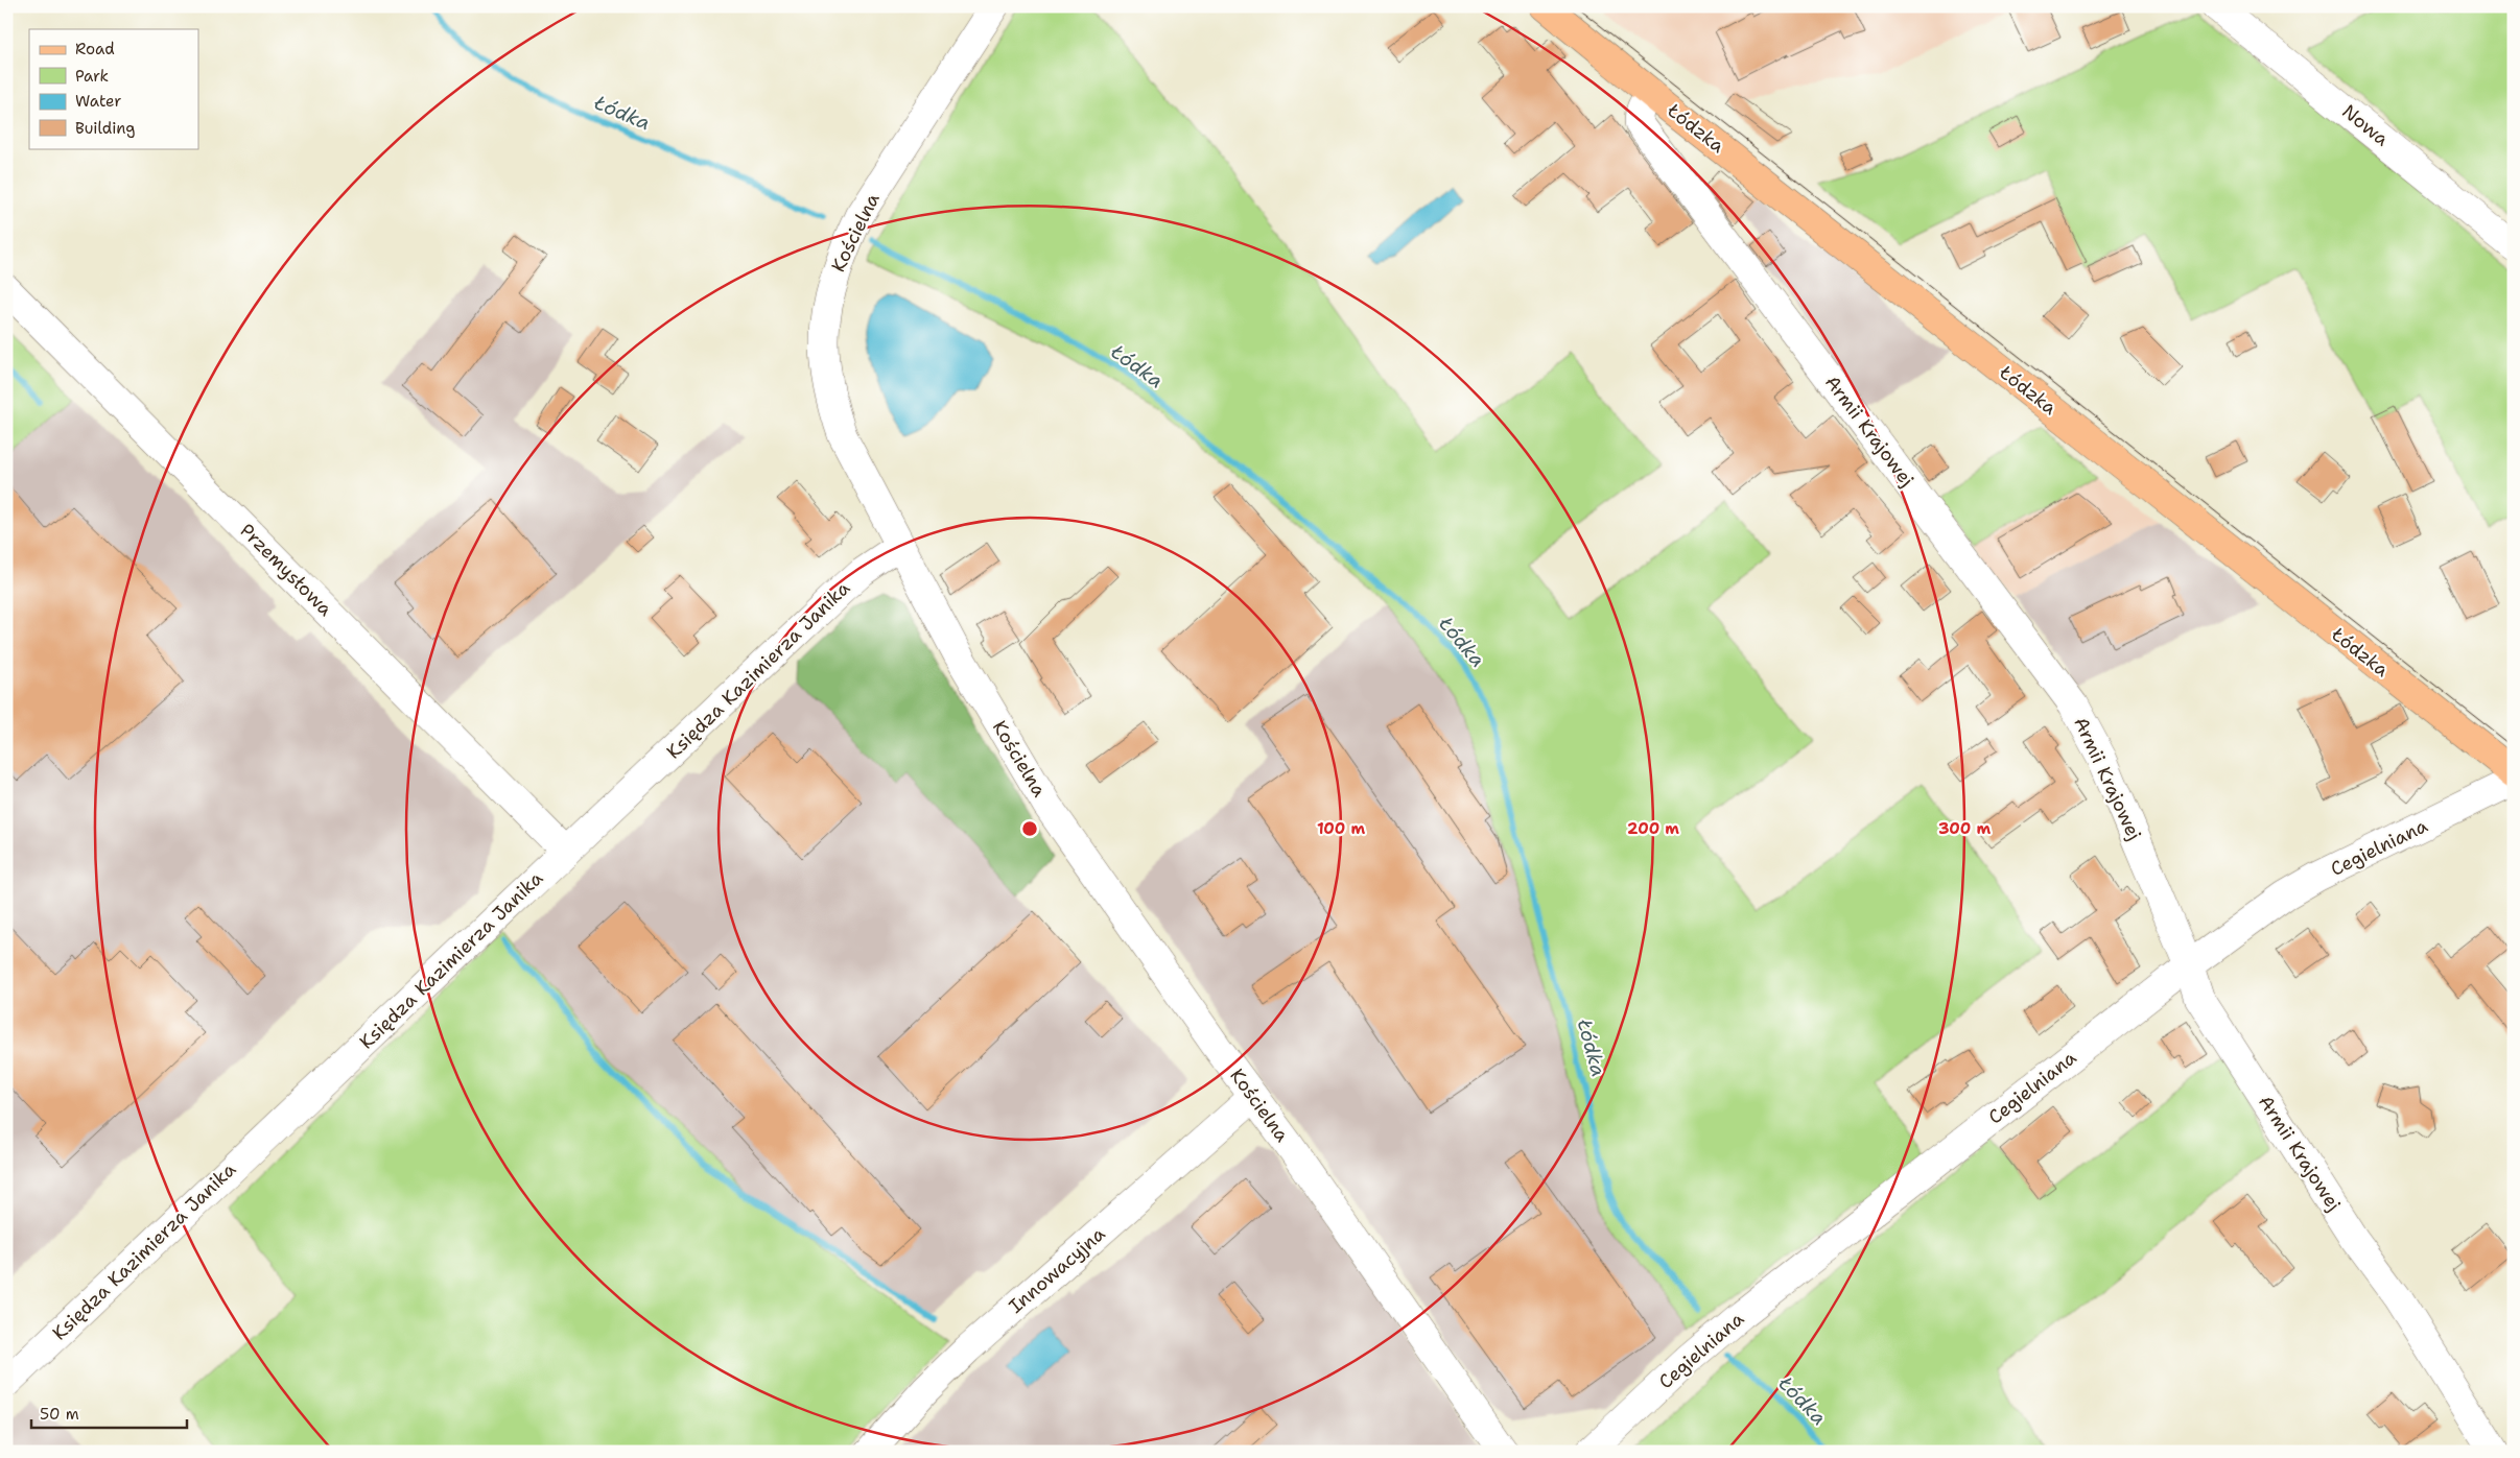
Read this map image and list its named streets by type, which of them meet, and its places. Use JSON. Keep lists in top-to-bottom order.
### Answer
{
  "streets": {
    "main road": ["Łódzka"],
    "street": [
      "Nowa",
      "Kościelna",
      "Armii Krajowej",
      "Przemysłowa",
      "Księdza Kazimierza Janika",
      "Cegielniana",
      "Innowacyjna"
    ]
  },
  "crossings": [
    ["Łódzka", "Armii Krajowej"],
    ["Kościelna", "Księdza Kazimierza Janika"],
    ["Kościelna", "Innowacyjna"],
    ["Armii Krajowej", "Cegielniana"],
    ["Przemysłowa", "Księdza Kazimierza Janika"]
  ],
  "water": ["Łódka"],
  "legend": [
    "Road",
    "Park",
    "Water",
    "Building"
  ],
  "scale_bar": "50 m",
  "rings": ["100 m", "200 m", "300 m"]
}
